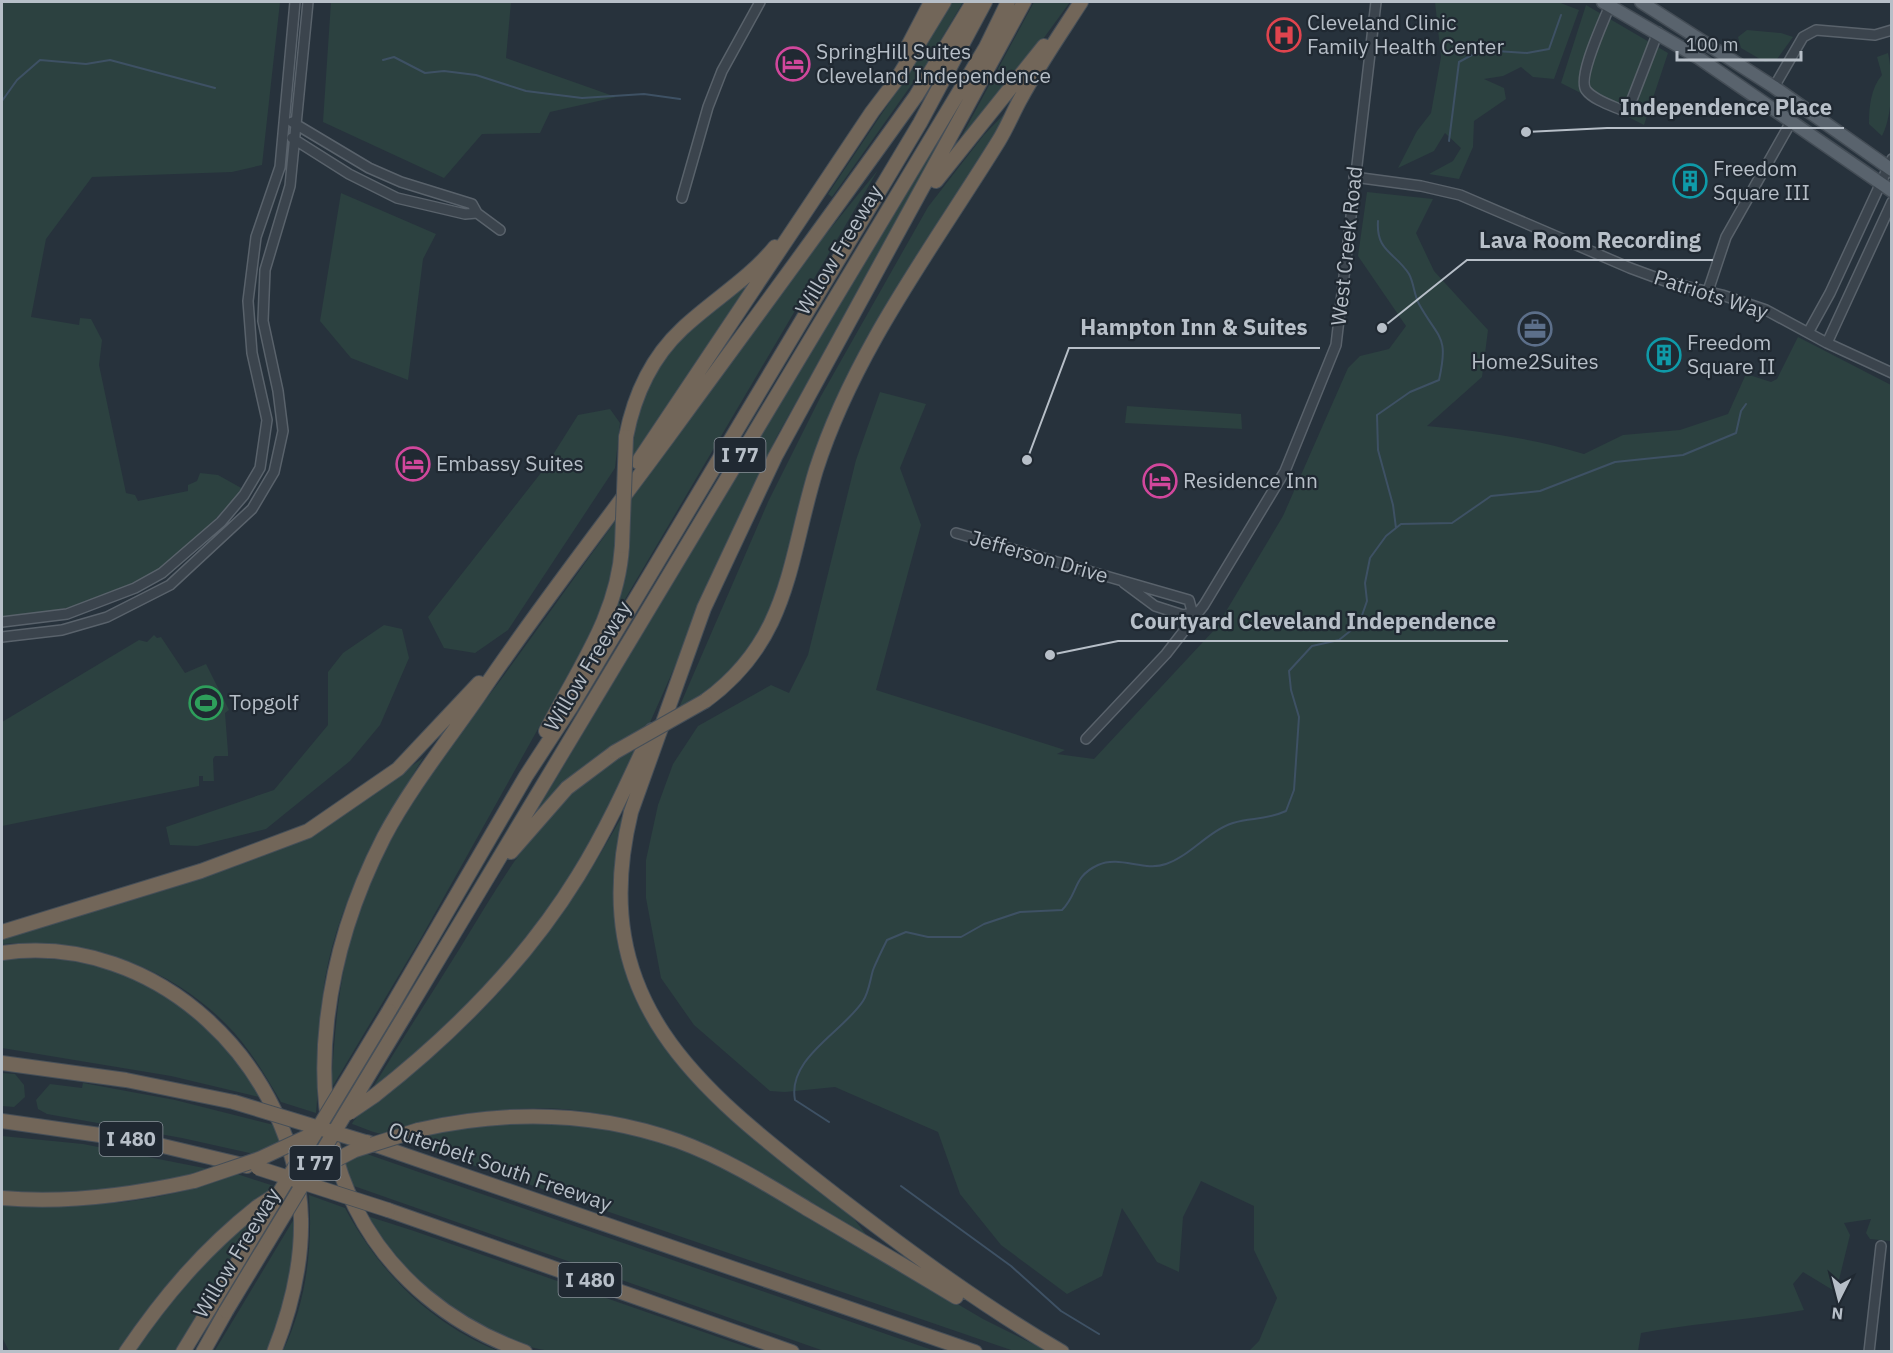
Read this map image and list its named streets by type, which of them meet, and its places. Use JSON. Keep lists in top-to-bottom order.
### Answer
{
  "streets": {
    "highway": [
      "Willow Freeway",
      "I 77",
      "I 480",
      "Outerbelt South Freeway"
    ],
    "street": ["West Creek Road", "Patriots Way", "Jefferson Drive"]
  },
  "crossings": [
    ["West Creek Road", "Patriots Way"],
    ["West Creek Road", "Jefferson Drive"]
  ],
  "places": {
    "hospital": ["Cleveland Clinic Family Health Center"],
    "hotel": ["SpringHill Suites Cleveland Independence", "Embassy Suites", "Residence Inn"],
    "other": [
      "Independence Place",
      "Lava Room Recording",
      "Hampton Inn & Suites",
      "Courtyard Cleveland Independence"
    ],
    "building": ["Freedom Square III", "Freedom Square II"],
    "office": ["Home2Suites"],
    "sports": ["Topgolf"]
  },
  "scale_bar": "100 m",
  "north": "bottom"
}
